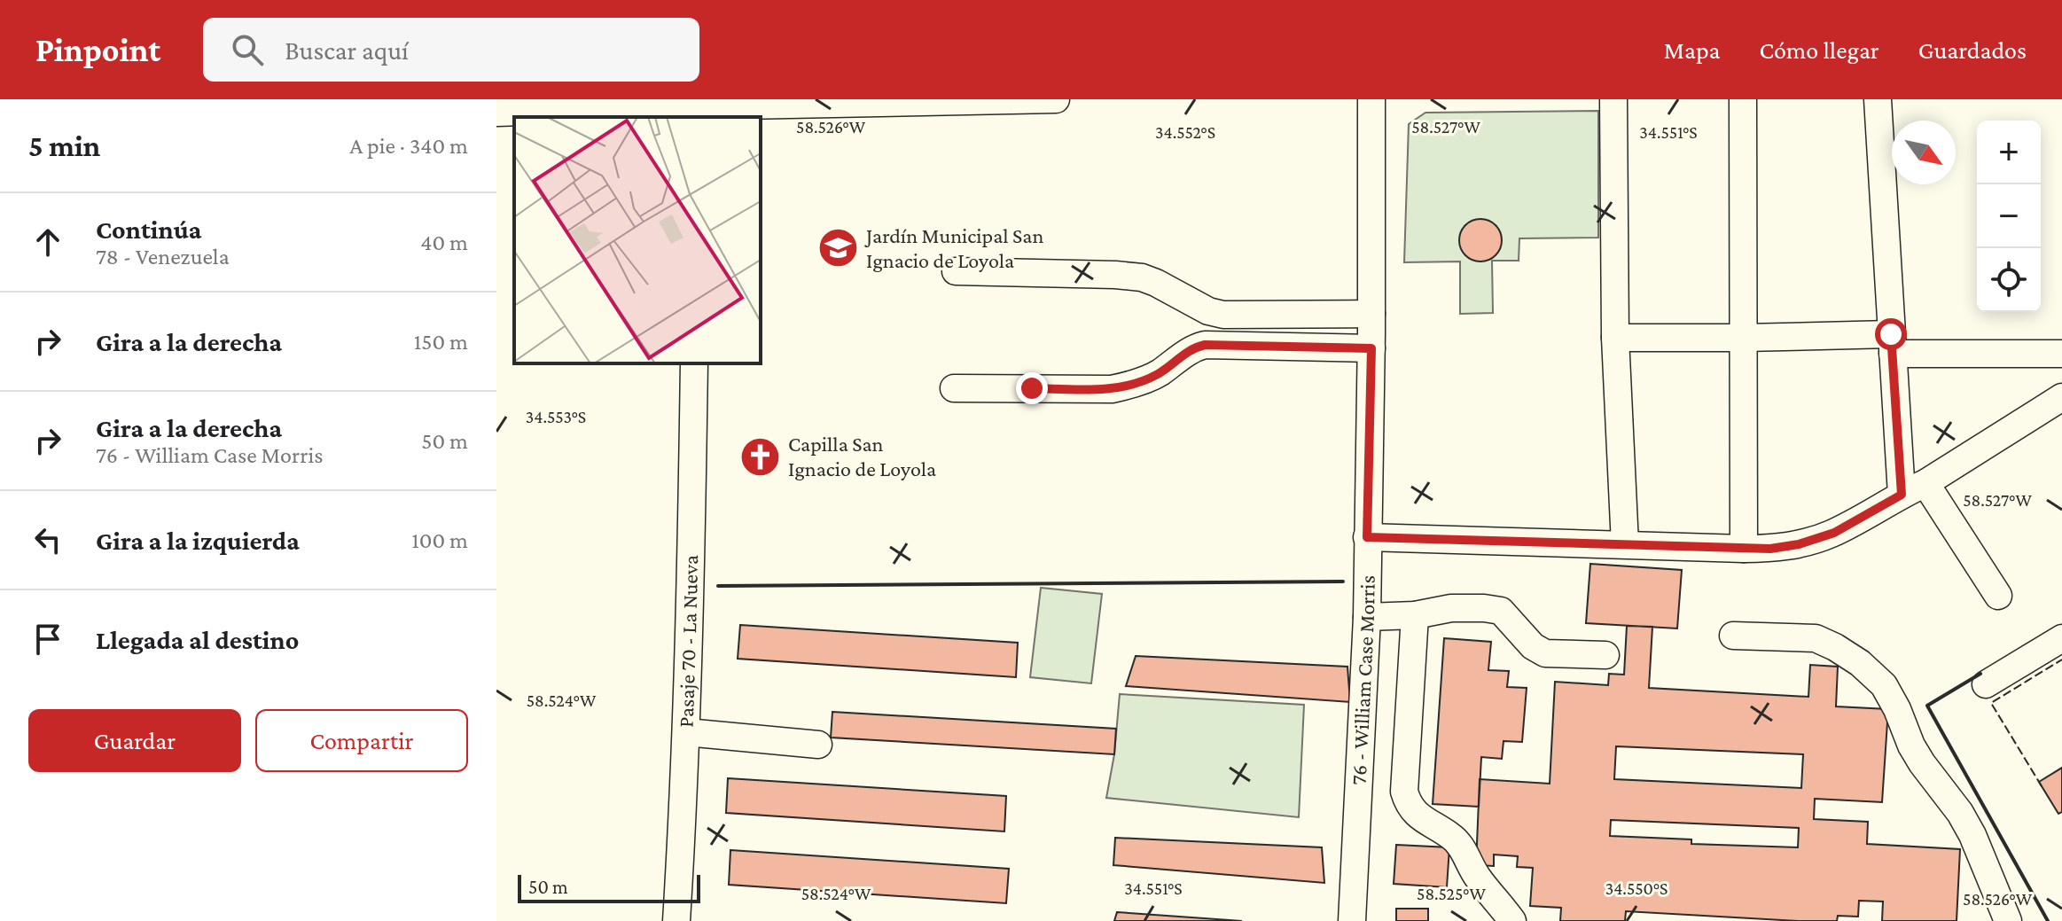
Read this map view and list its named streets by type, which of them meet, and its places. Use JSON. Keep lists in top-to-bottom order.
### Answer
{
  "streets": {
    "street": ["Pasaje 70 - La Nueva", "76 - William Case Morris"]
  },
  "places": {
    "school or university": ["Jardín Municipal San Ignacio de Loyola"],
    "church": ["Capilla San Ignacio de Loyola"]
  },
  "scale_bar": "50 m",
  "north": "bottom right",
  "page": {
    "header": "Pinpoint",
    "search": "Buscar aquí",
    "nav": ["Mapa", "Cómo llegar", "Guardados"],
    "heading": ["5 min", "A pie · 340 m"],
    "map_buttons": ["+", "−"],
    "list": [
      ["Continúa", "78 - Venezuela", "40 m"],
      ["Gira a la derecha", "150 m"],
      ["Gira a la derecha", "76 - William Case Morris", "50 m"],
      ["Gira a la izquierda", "100 m"],
      "Llegada al destino"
    ],
    "buttons": ["Guardar", "Compartir"],
    "scale": "50 m"
  },
  "coordinates": [
    "58.526°W",
    "58.527°W",
    "34.552°S",
    "34.551°S",
    "34.553°S",
    "58.524°W",
    "34.550°S",
    "58.525°W"
  ]
}
